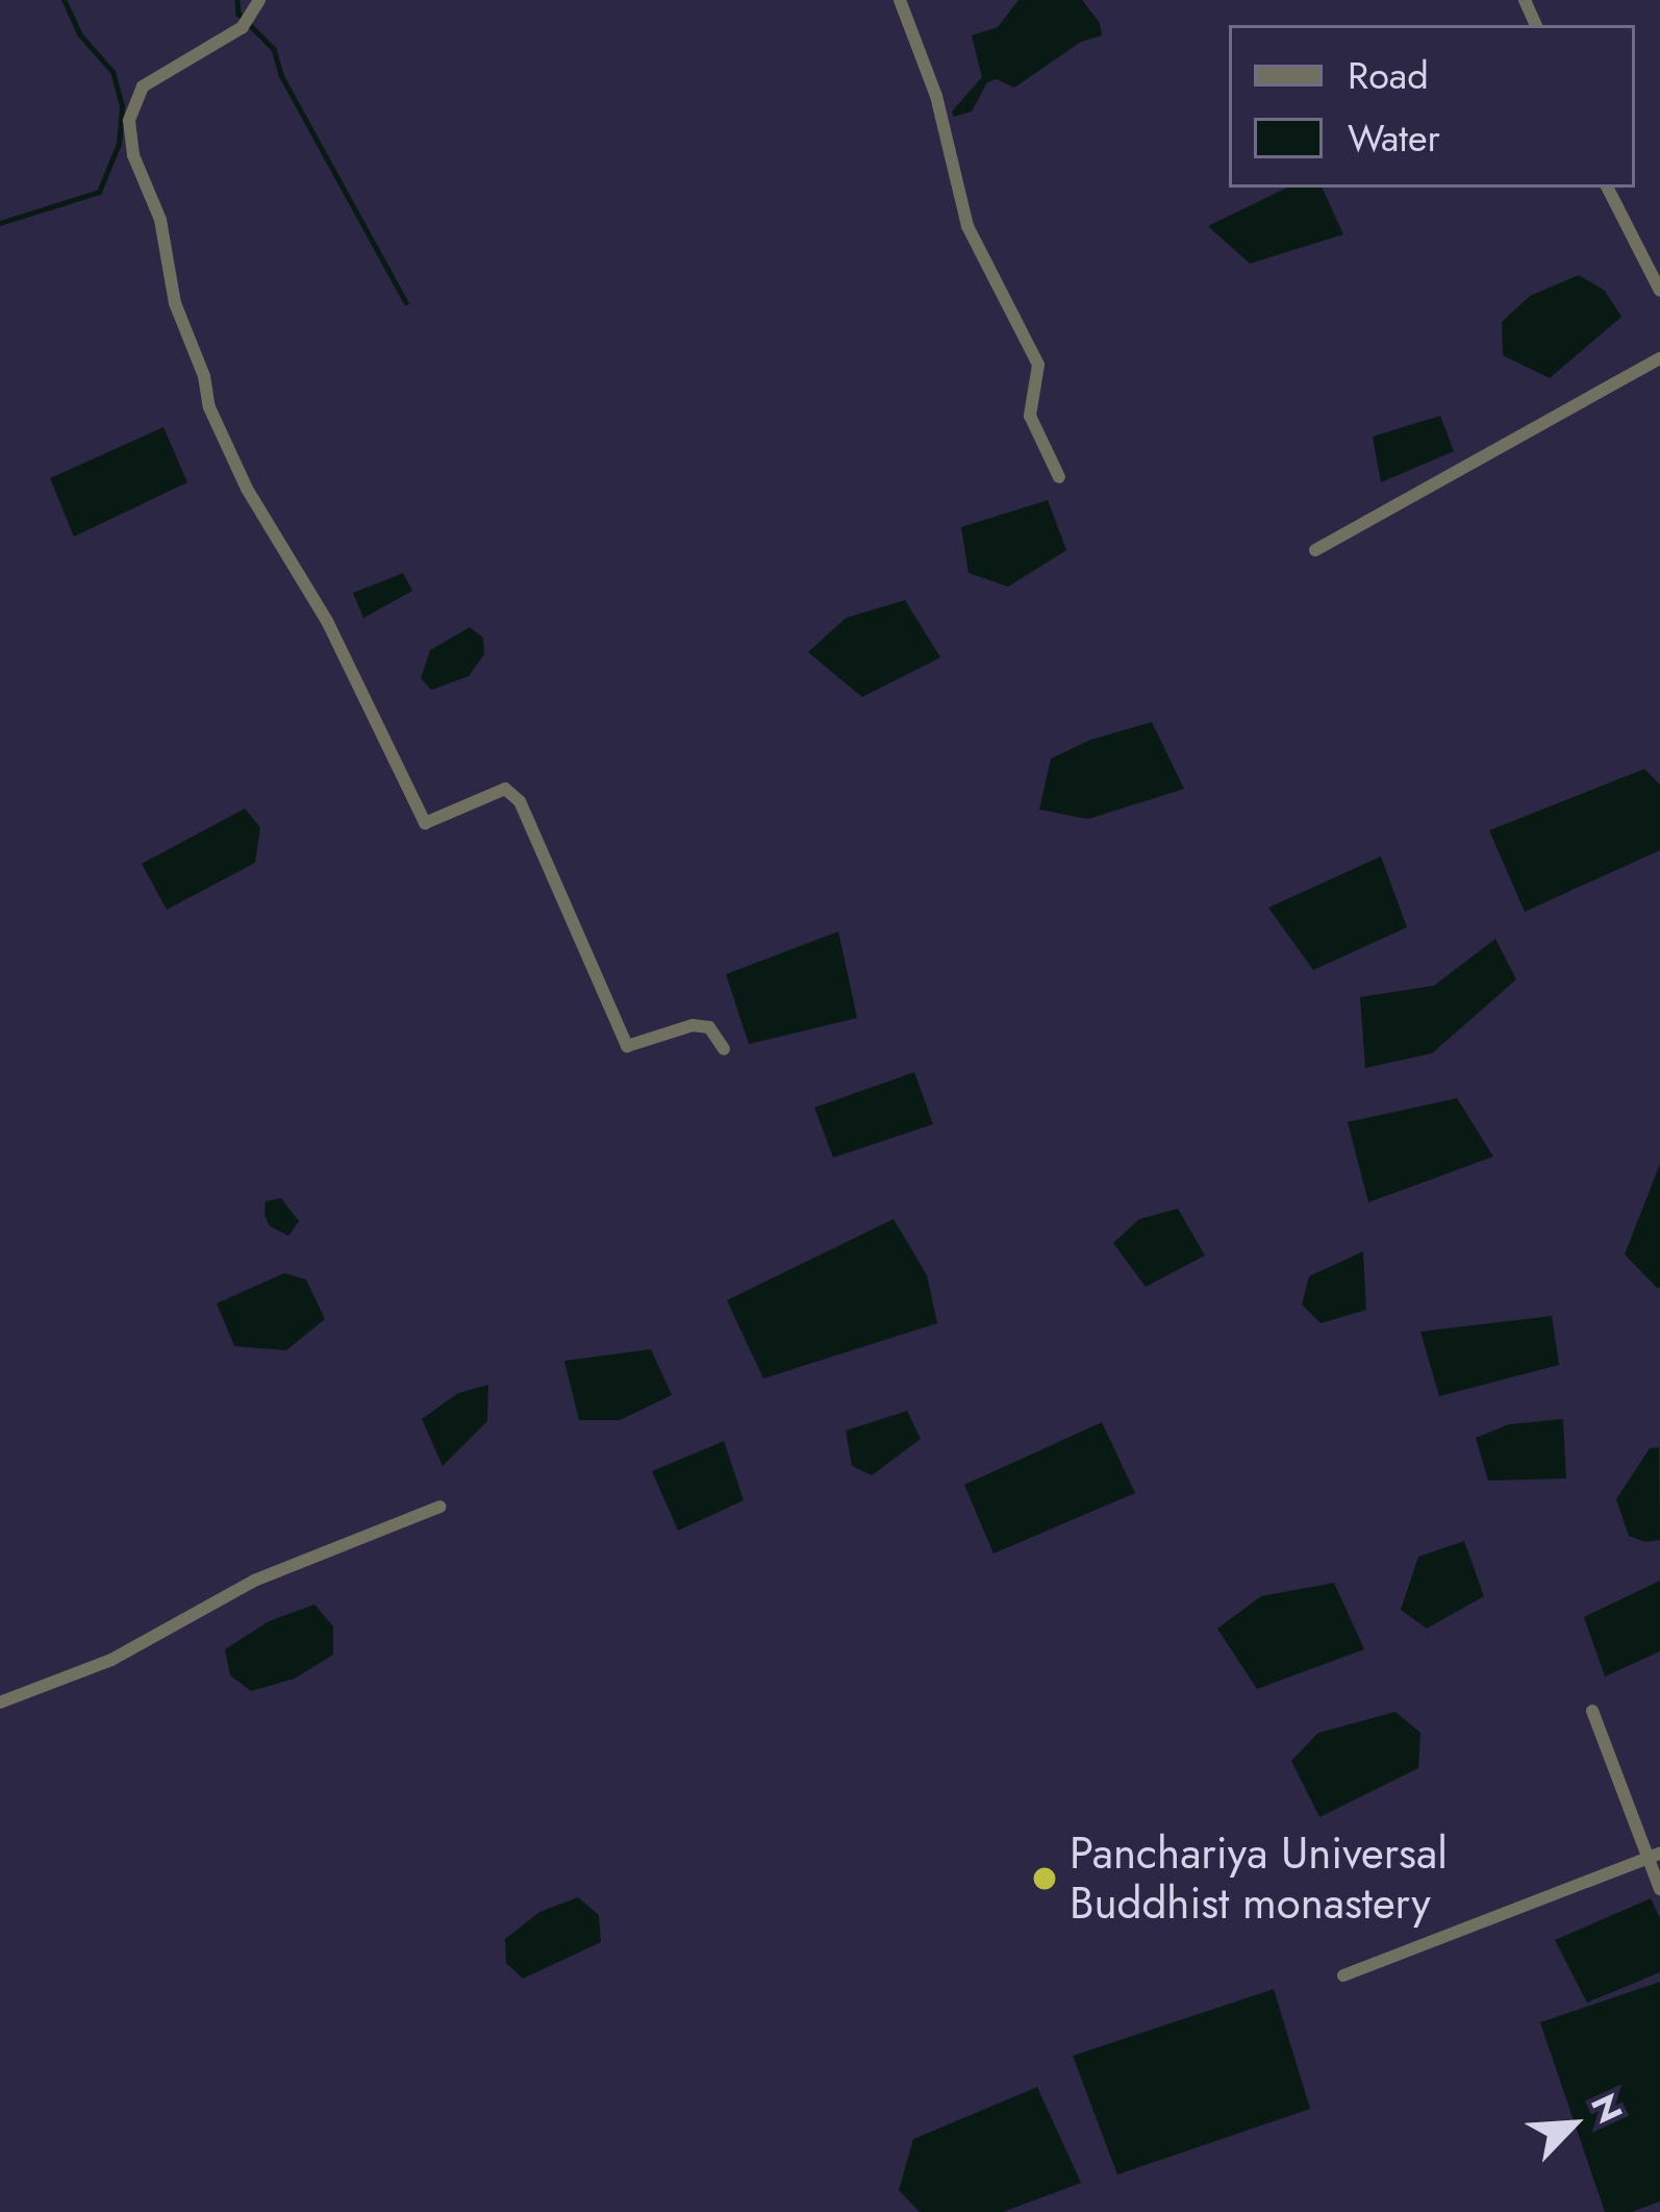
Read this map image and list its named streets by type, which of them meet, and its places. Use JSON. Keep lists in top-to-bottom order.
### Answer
{
  "places": ["Panchariya Universal Buddhist monastery"],
  "legend": ["Road", "Water"],
  "north": "top right"
}
